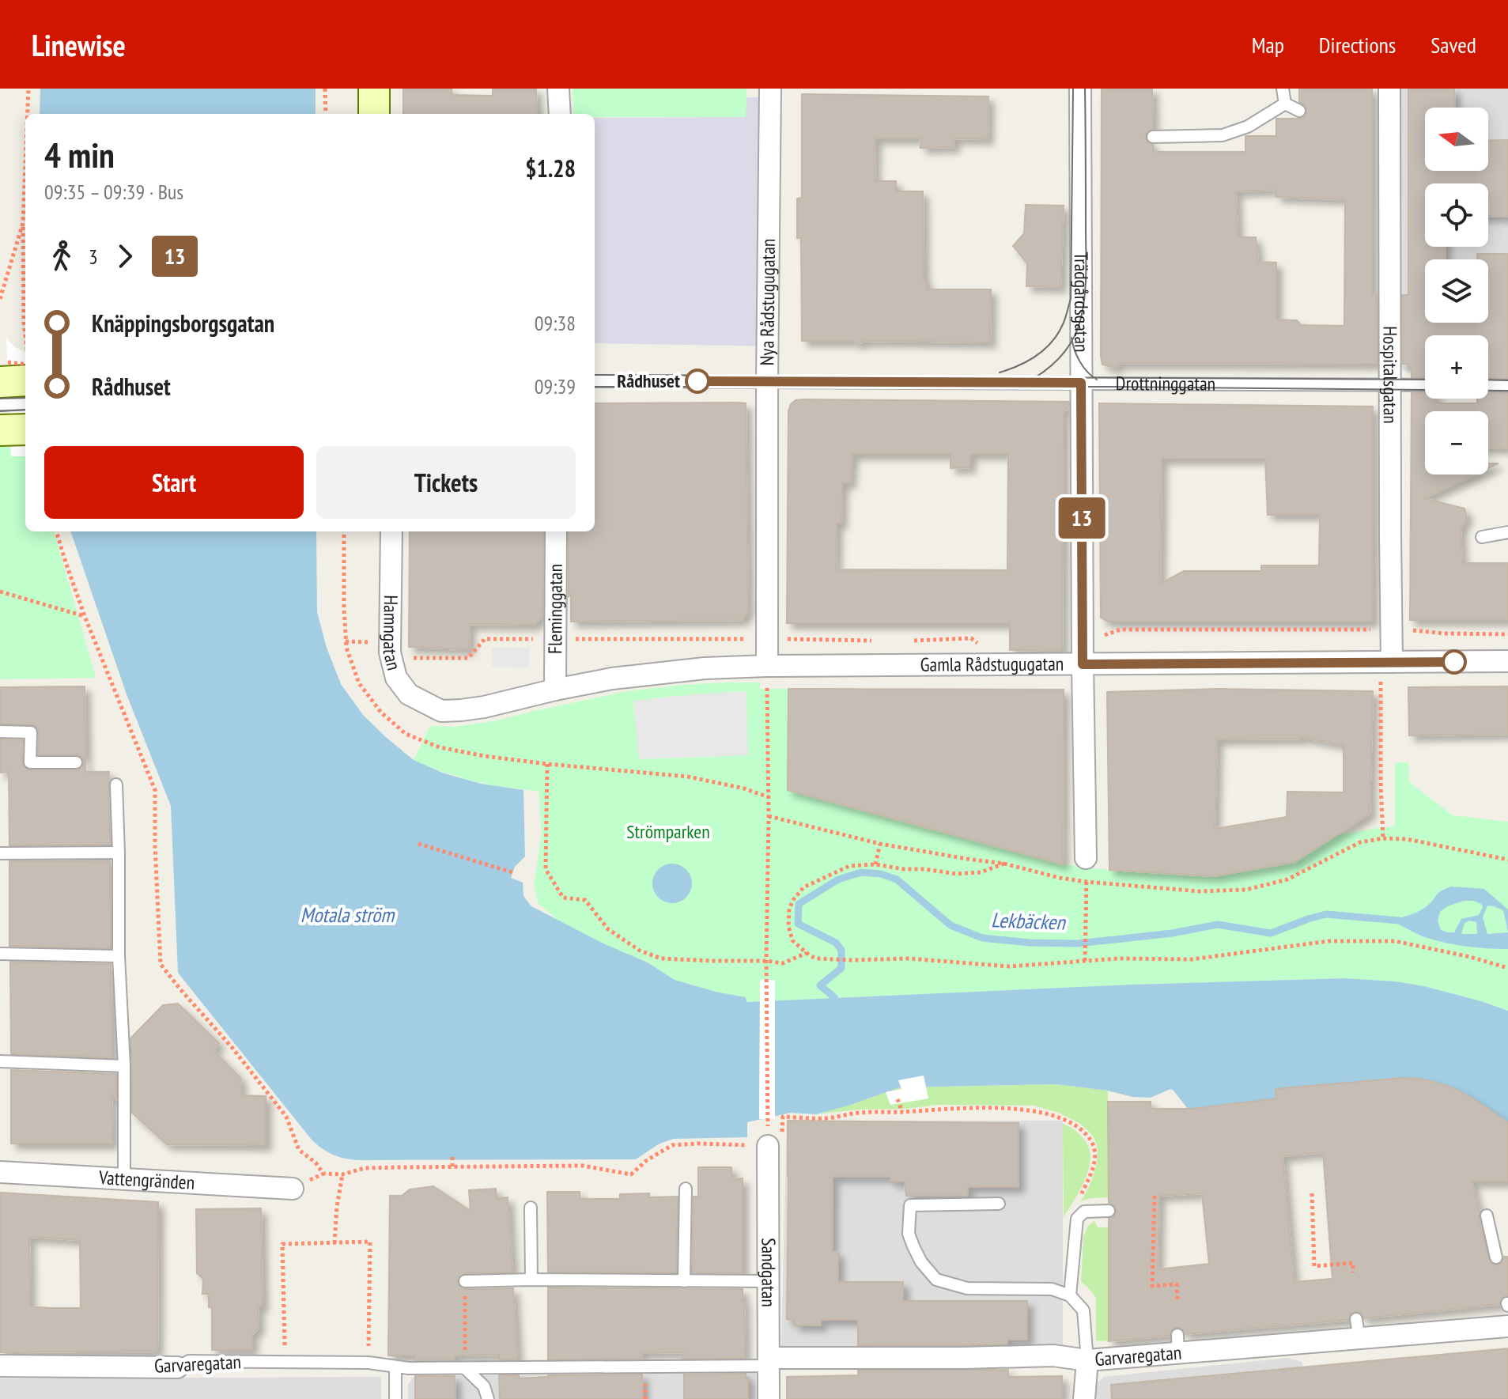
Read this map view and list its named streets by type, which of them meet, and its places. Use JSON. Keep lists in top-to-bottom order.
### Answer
{
  "streets": {
    "street": [
      "Nya Rådstugugatan",
      "Trädgårdsgatan",
      "Hospitalsgatan",
      "Fleminggatan",
      "Hamngatan",
      "Gamla Rådstugugatan",
      "Vattengränden",
      "Sandgatan",
      "Garvaregatan"
    ],
    "lane": ["Drottninggatan"]
  },
  "crossings": [
    ["Nya Rådstugugatan", "Drottninggatan"],
    ["Nya Rådstugugatan", "Gamla Rådstugugatan"],
    ["Trädgårdsgatan", "Drottninggatan"],
    ["Trädgårdsgatan", "Gamla Rådstugugatan"],
    ["Hospitalsgatan", "Drottninggatan"],
    ["Hospitalsgatan", "Gamla Rådstugugatan"],
    ["Fleminggatan", "Hamngatan"],
    ["Fleminggatan", "Gamla Rådstugugatan"],
    ["Hamngatan", "Gamla Rådstugugatan"],
    ["Sandgatan", "Garvaregatan"]
  ],
  "water": ["Motala ström", "Lekbäcken"],
  "parks": ["Strömparken"],
  "places": ["Rådhuset"],
  "lines": ["bus line 13"],
  "north": "left",
  "page": {
    "header": "Linewise",
    "nav": ["Map", "Directions", "Saved"],
    "on_map": "13",
    "map_buttons": ["+", "−"],
    "heading": ["4 min", "09:35 – 09:39 · Bus", "$1.28"],
    "legs": ["3", "13"],
    "list": [
      {
        "name": "Knäppingsborgsgatan",
        "value": "09:38"
      },
      {
        "name": "Rådhuset",
        "value": "09:39"
      }
    ],
    "buttons": ["Start", "Tickets"]
  }
}
